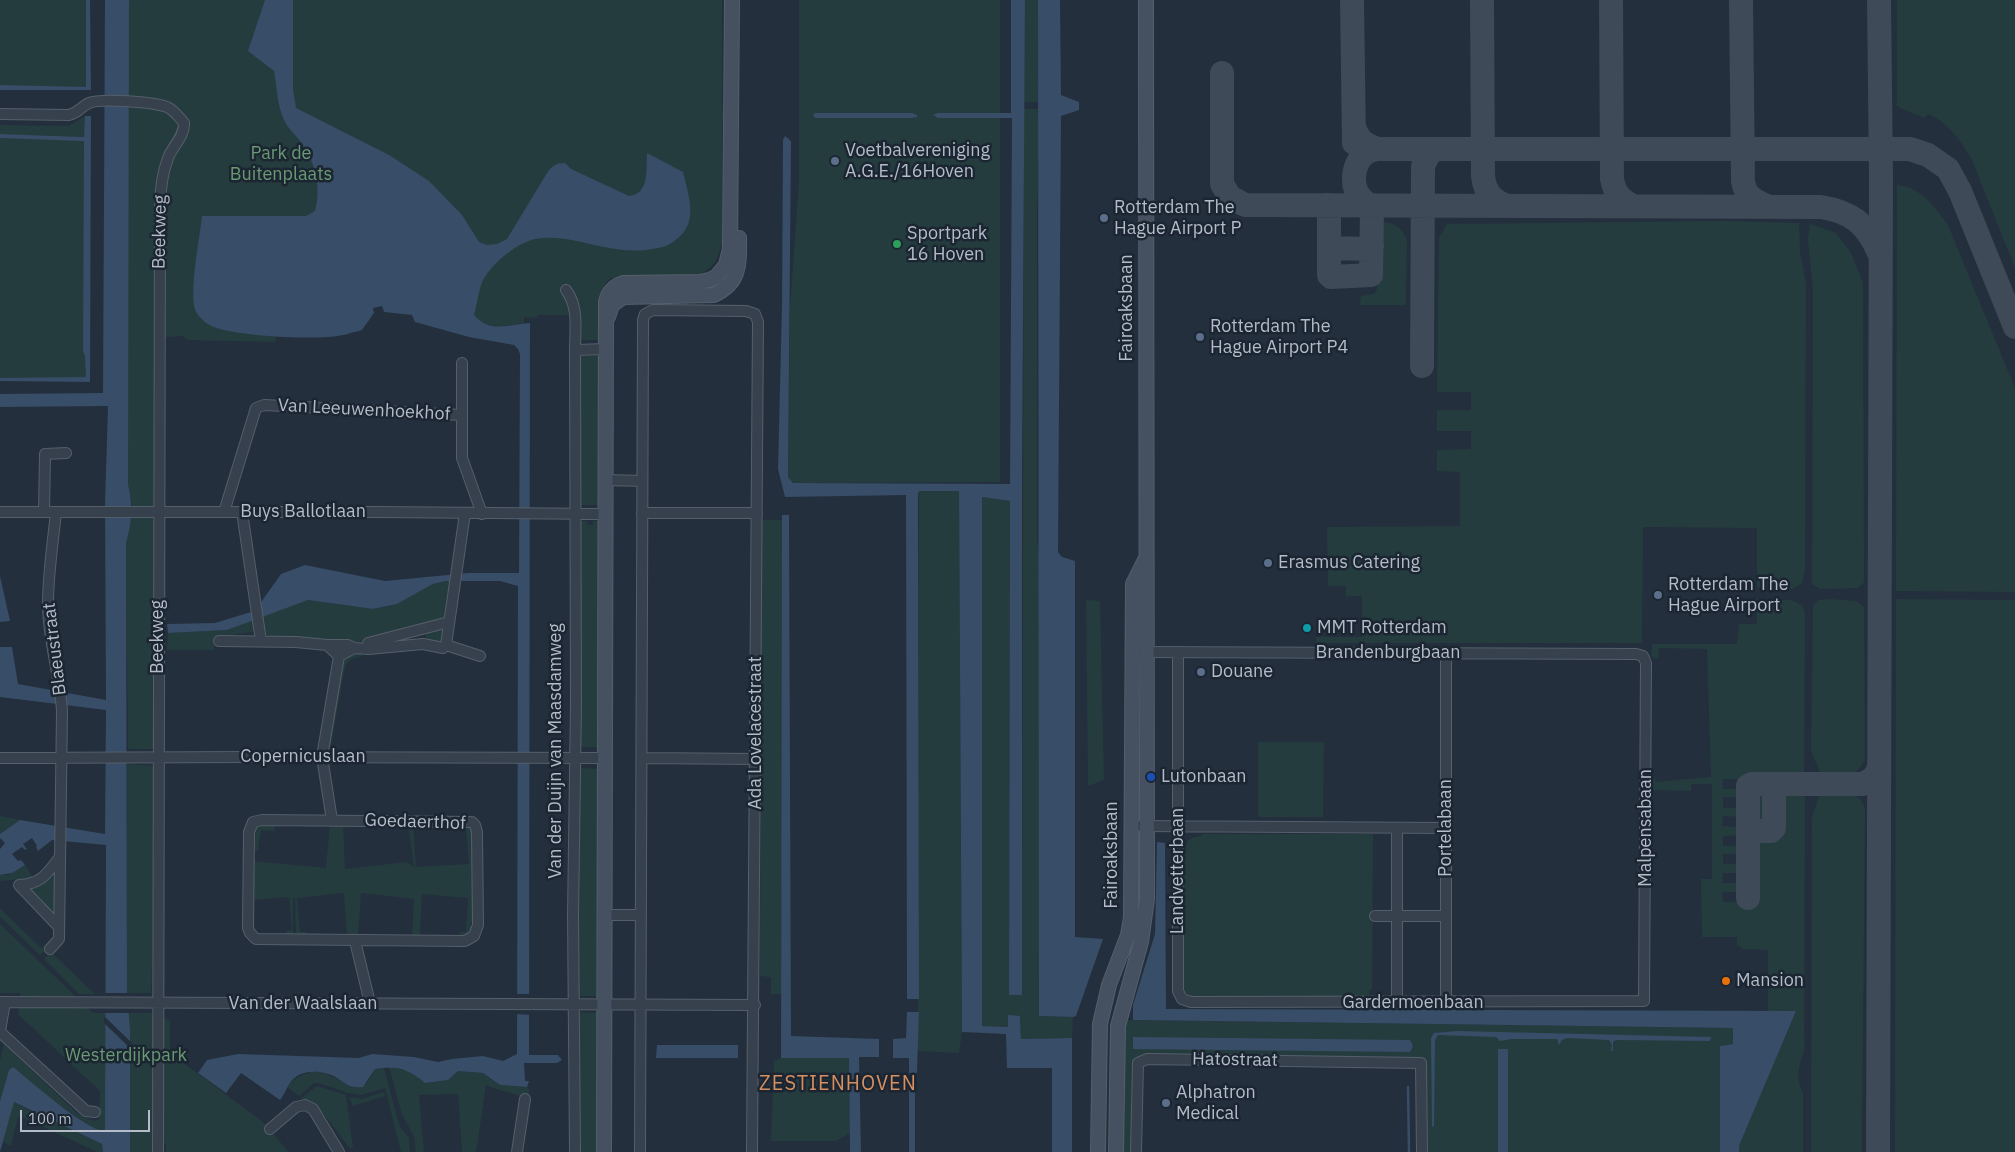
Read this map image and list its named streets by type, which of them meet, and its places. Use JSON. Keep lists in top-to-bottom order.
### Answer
{
  "streets": {
    "main road": ["Fairoaksbaan"],
    "street": [
      "Beekweg",
      "Van Leeuwenhoekhof",
      "Buys Ballotlaan",
      "Blaeustraat",
      "Brandenburgbaan",
      "Ada Lovelacestraat",
      "Van der Duijn van Maasdamweg",
      "Copernicuslaan",
      "Goedaerthof",
      "Portelabaan",
      "Malpensabaan",
      "Landvetterbaan",
      "Gardermoenbaan",
      "Van der Waalslaan",
      "Hatostraat"
    ]
  },
  "crossings": [
    ["Beekweg", "Buys Ballotlaan"],
    ["Beekweg", "Copernicuslaan"],
    ["Beekweg", "Van der Waalslaan"],
    ["Fairoaksbaan", "Brandenburgbaan"],
    ["Van Leeuwenhoekhof", "Buys Ballotlaan"],
    ["Buys Ballotlaan", "Blaeustraat"],
    ["Buys Ballotlaan", "Van der Duijn van Maasdamweg"],
    ["Blaeustraat", "Copernicuslaan"],
    ["Brandenburgbaan", "Portelabaan"],
    ["Brandenburgbaan", "Malpensabaan"],
    ["Brandenburgbaan", "Landvetterbaan"],
    ["Ada Lovelacestraat", "Van der Waalslaan"],
    ["Van der Duijn van Maasdamweg", "Copernicuslaan"],
    ["Van der Duijn van Maasdamweg", "Van der Waalslaan"],
    ["Portelabaan", "Gardermoenbaan"],
    ["Malpensabaan", "Gardermoenbaan"],
    ["Landvetterbaan", "Gardermoenbaan"]
  ],
  "districts": ["ZESTIENHOVEN"],
  "parks": ["Park de Buitenplaats", "Westerdijkpark"],
  "places": [
    "Voetbalvereniging A.G.E./16Hoven",
    "Rotterdam The Hague Airport P",
    "Sportpark 16 Hoven",
    "Rotterdam The Hague Airport P4",
    "Erasmus Catering",
    "Rotterdam The Hague Airport",
    "MMT Rotterdam",
    "Douane",
    "Lutonbaan",
    "Mansion",
    "Alphatron Medical"
  ],
  "scale_bar": "100 m"
}
